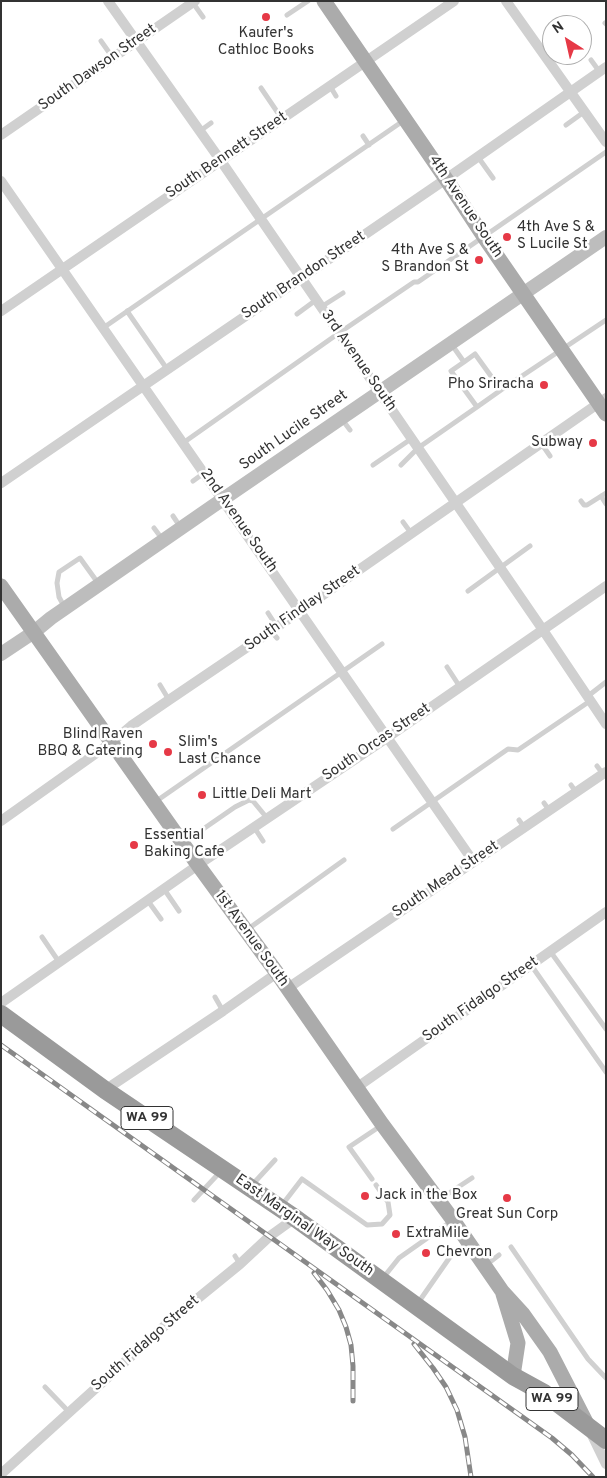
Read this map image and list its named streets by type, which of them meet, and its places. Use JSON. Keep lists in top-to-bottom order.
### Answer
{
  "streets": {
    "highway": ["WA 99", "East Marginal Way South"],
    "main road": ["4th Avenue South", "1st Avenue South"],
    "street": [
      "South Dawson Street",
      "South Bennett Street",
      "South Brandon Street",
      "3rd Avenue South",
      "South Lucile Street",
      "2nd Avenue South",
      "South Findlay Street",
      "South Orcas Street",
      "South Mead Street",
      "South Fidalgo Street"
    ]
  },
  "crossings": [
    ["South Dawson Street", "3rd Avenue South"],
    ["South Bennett Street", "4th Avenue South"],
    ["South Bennett Street", "3rd Avenue South"],
    ["South Bennett Street", "2nd Avenue South"],
    ["4th Avenue South", "South Brandon Street"],
    ["4th Avenue South", "South Lucile Street"],
    ["4th Avenue South", "South Findlay Street"],
    ["South Brandon Street", "3rd Avenue South"],
    ["South Brandon Street", "2nd Avenue South"],
    ["3rd Avenue South", "South Lucile Street"],
    ["3rd Avenue South", "South Findlay Street"],
    ["3rd Avenue South", "South Orcas Street"],
    ["South Lucile Street", "2nd Avenue South"],
    ["South Lucile Street", "1st Avenue South"],
    ["2nd Avenue South", "South Findlay Street"],
    ["2nd Avenue South", "South Orcas Street"],
    ["2nd Avenue South", "South Mead Street"],
    ["South Findlay Street", "1st Avenue South"],
    ["South Orcas Street", "1st Avenue South"],
    ["South Mead Street", "1st Avenue South"],
    ["1st Avenue South", "South Fidalgo Street"],
    ["1st Avenue South", "East Marginal Way South"],
    ["South Fidalgo Street", "East Marginal Way South"]
  ],
  "places": [
    "Kaufer's Cathloc Books",
    "4th Ave S & S Lucile St",
    "4th Ave S & S Brandon St",
    "Pho Sriracha",
    "Subway",
    "Blind Raven BBQ & Catering",
    "Slim's Last Chance",
    "Little Deli Mart",
    "Essential Baking Cafe",
    "Jack in the Box",
    "Great Sun Corp",
    "ExtraMile",
    "Chevron"
  ],
  "north": "top left"
}
